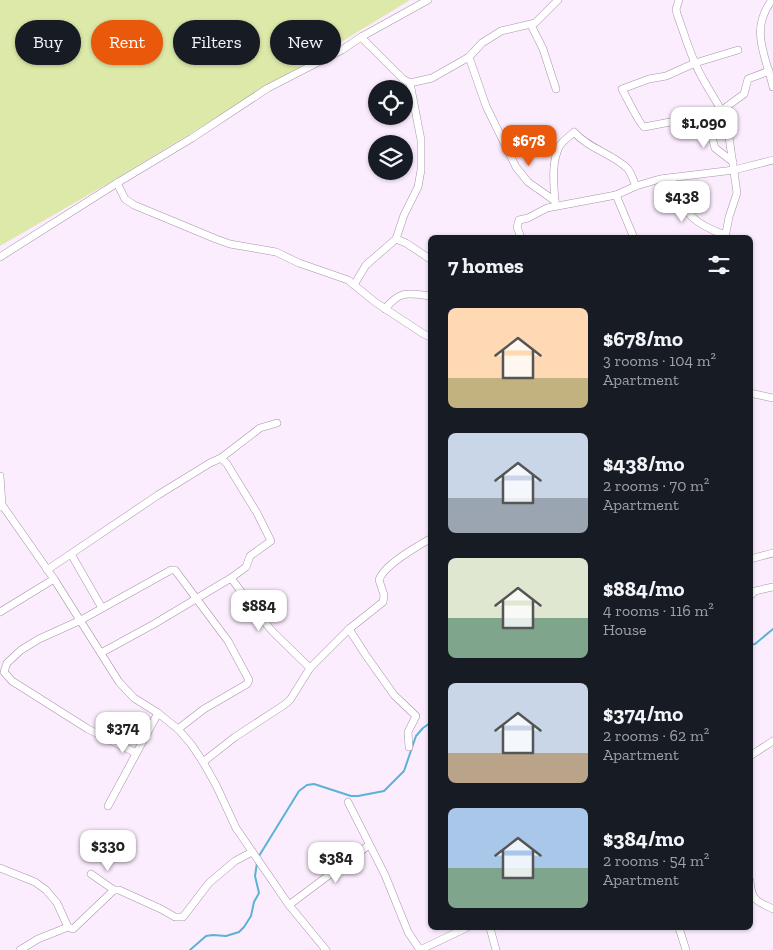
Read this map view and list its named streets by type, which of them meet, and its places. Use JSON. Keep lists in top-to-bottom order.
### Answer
{
  "page": {
    "chip": [
      "Buy",
      "Rent",
      "Filters",
      "New"
    ],
    "price": [
      "$1,090",
      "$678",
      "$438",
      "$884",
      "$374",
      "$330",
      "$384"
    ],
    "heading": "7 homes",
    "list": [
      {
        "name": "$678/mo",
        "note": "3 rooms · 104 m² · Apartment"
      },
      {
        "name": "$438/mo",
        "note": "2 rooms · 70 m² · Apartment"
      },
      {
        "name": "$884/mo",
        "note": "4 rooms · 116 m² · House"
      },
      {
        "name": "$374/mo",
        "note": "2 rooms · 62 m² · Apartment"
      },
      {
        "name": "$384/mo",
        "note": "2 rooms · 54 m² · Apartment"
      }
    ]
  }
}
